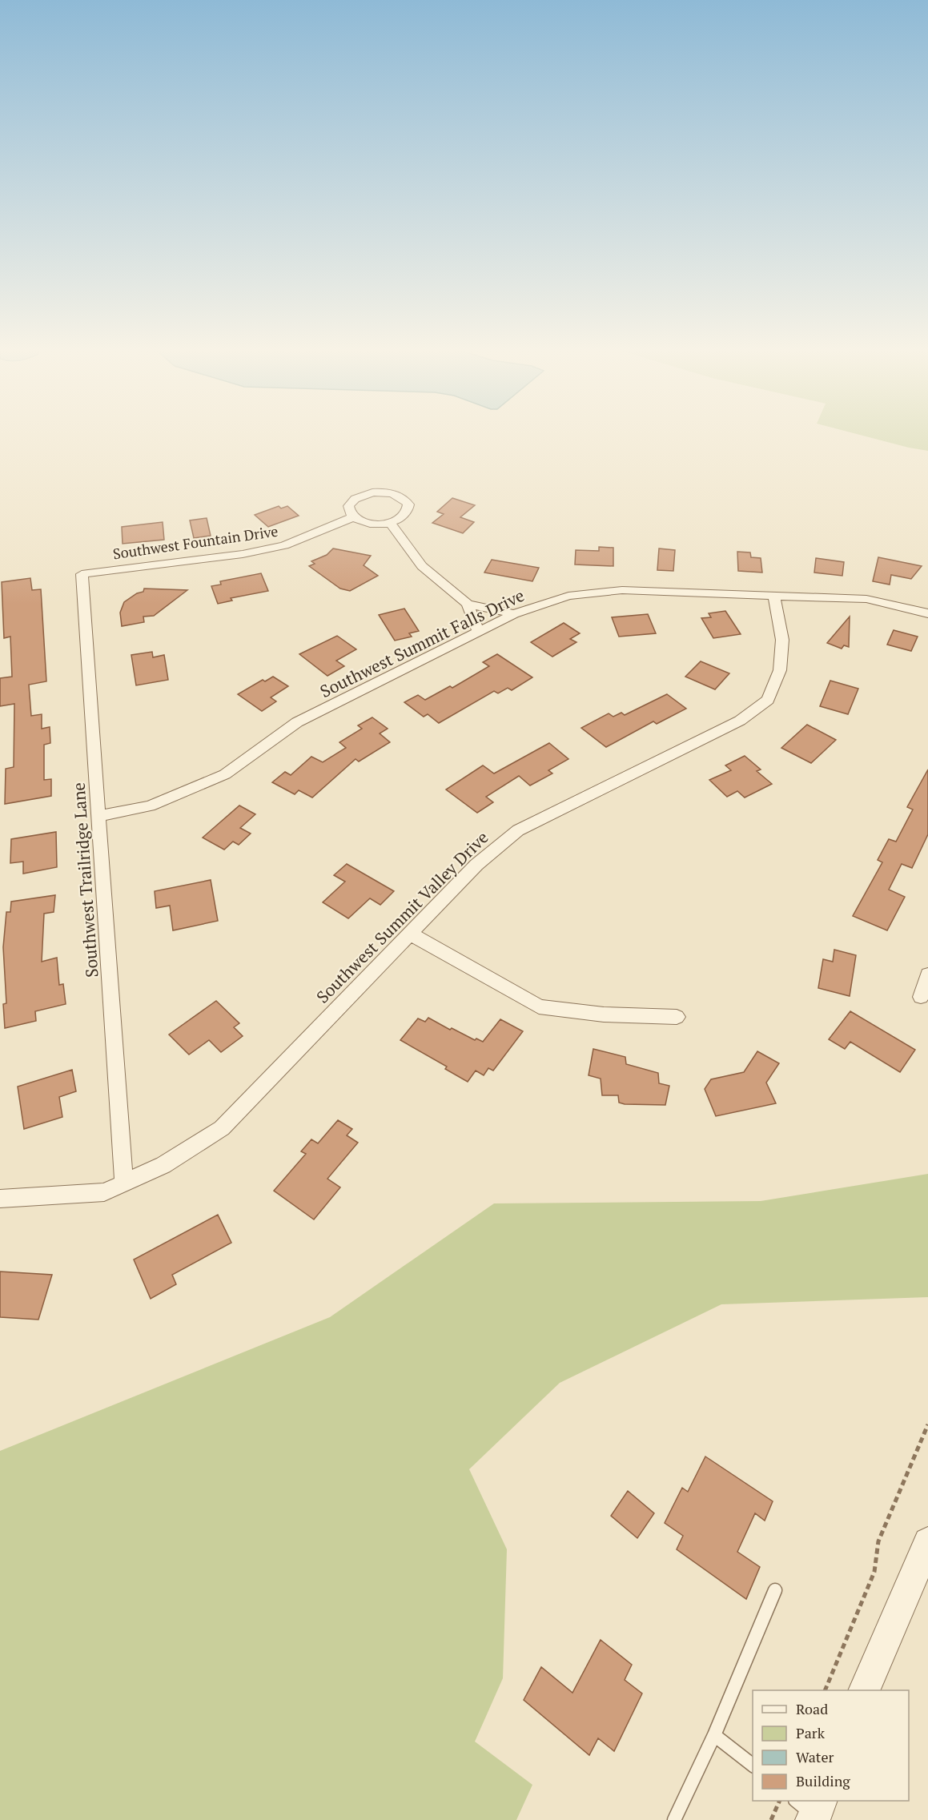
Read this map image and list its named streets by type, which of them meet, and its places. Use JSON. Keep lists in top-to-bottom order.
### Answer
{
  "streets": {
    "street": [
      "Southwest Fountain Drive",
      "Southwest Summit Falls Drive",
      "Southwest Trailridge Lane",
      "Southwest Summit Valley Drive"
    ]
  },
  "crossings": [
    ["Southwest Fountain Drive", "Southwest Trailridge Lane"],
    ["Southwest Summit Falls Drive", "Southwest Trailridge Lane"],
    ["Southwest Summit Falls Drive", "Southwest Summit Valley Drive"],
    ["Southwest Trailridge Lane", "Southwest Summit Valley Drive"]
  ],
  "legend": [
    "Road",
    "Park",
    "Water",
    "Building"
  ]
}
